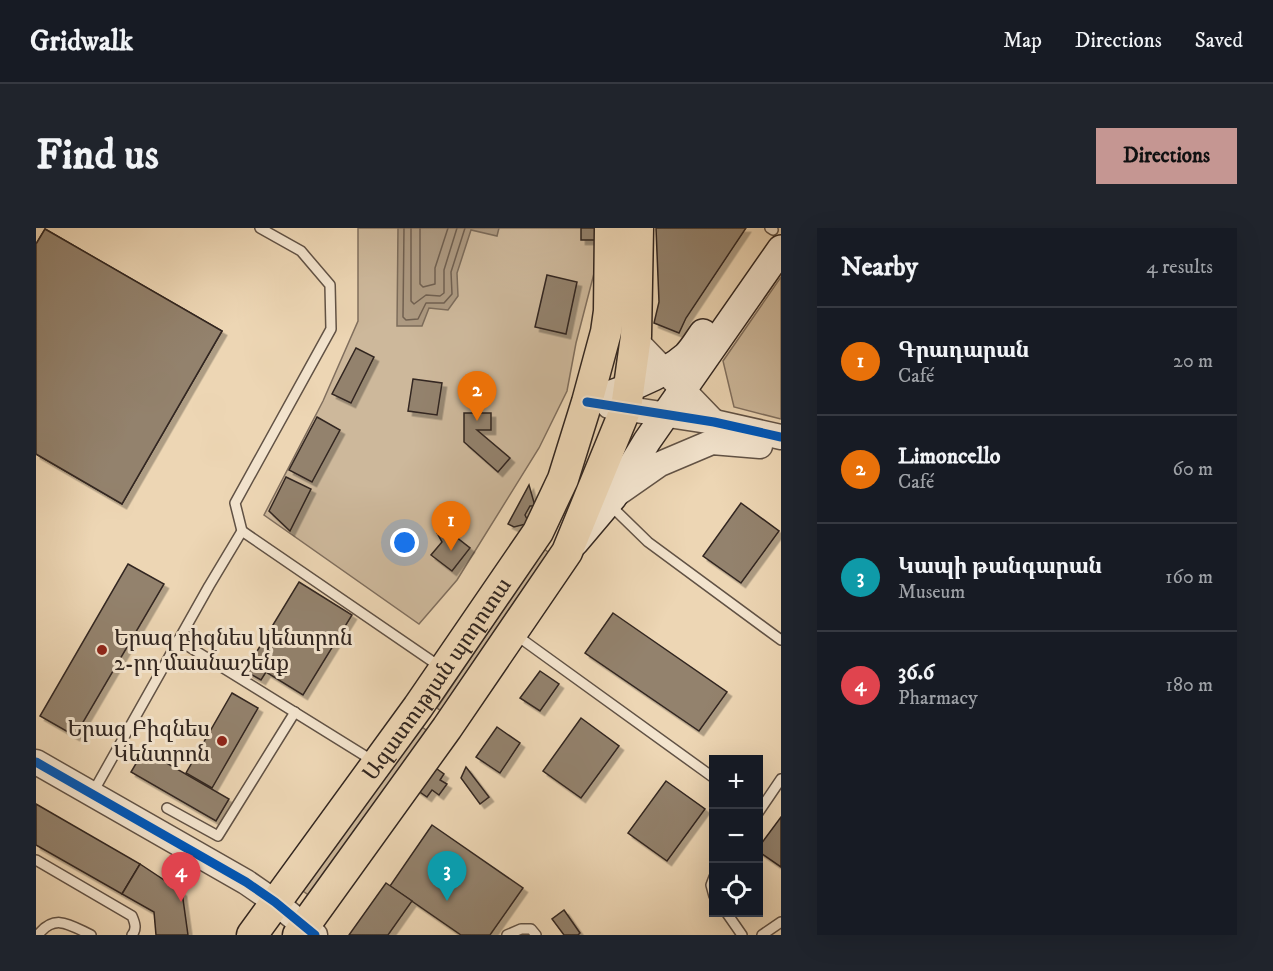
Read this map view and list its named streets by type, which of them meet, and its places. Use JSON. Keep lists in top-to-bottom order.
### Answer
{
  "streets": {
    "main road": ["Ազատության պողոտա"]
  },
  "places": ["Երազ բիզնես կենտրոն 2-րդ մասնաշենք", "Երազ Բիզնես Կենտրոն"],
  "page": {
    "header": "Gridwalk",
    "nav": ["Map", "Directions", "Saved"],
    "buttons": "Directions",
    "title": "Find us",
    "heading": ["Nearby", "4 results"],
    "list": [
      {
        "mark": "1",
        "name": "Գրադարան",
        "note": "Café",
        "value": "20 m"
      },
      {
        "mark": "2",
        "name": "Limoncello",
        "note": "Café",
        "value": "60 m"
      },
      {
        "mark": "3",
        "name": "Կապի թանգարան",
        "note": "Museum",
        "value": "160 m"
      },
      {
        "mark": "4",
        "name": "36.6",
        "note": "Pharmacy",
        "value": "180 m"
      }
    ],
    "pins": [
      "2",
      "1",
      "3",
      "4"
    ],
    "map_buttons": ["+", "−"]
  }
}
